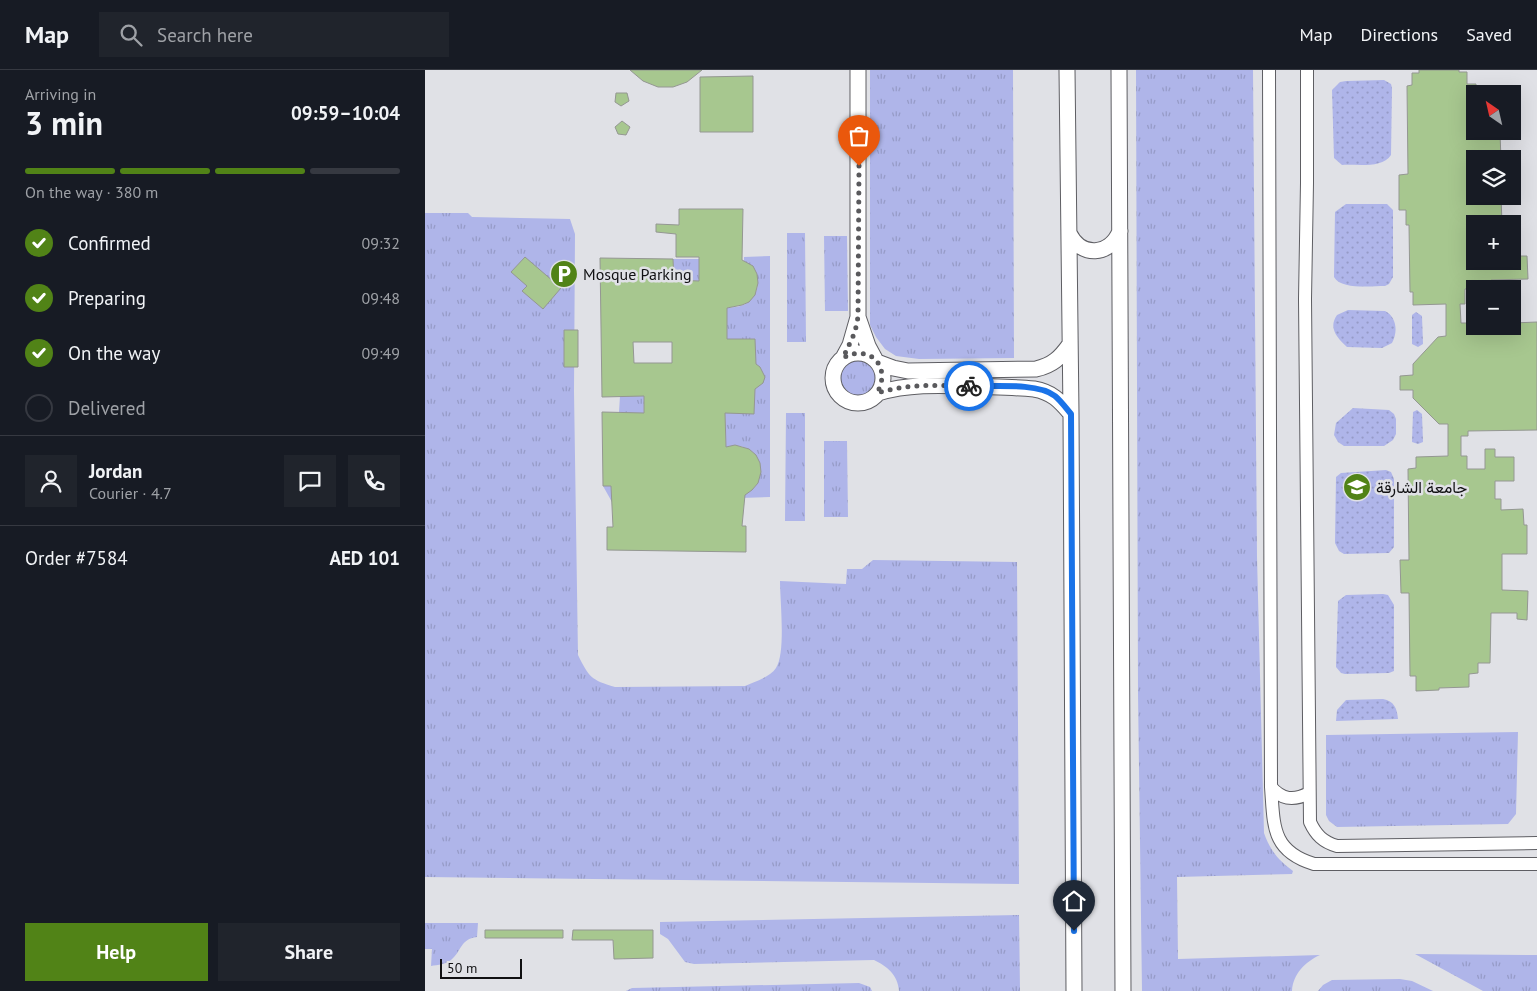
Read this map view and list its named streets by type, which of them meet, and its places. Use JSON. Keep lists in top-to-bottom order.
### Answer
{
  "places": {
    "parking": ["Mosque Parking"],
    "school or university": ["جامعة الشارقة"]
  },
  "scale_bar": "50 m",
  "north": "top left",
  "page": {
    "header": "Map",
    "search": "Search here",
    "nav": ["Map", "Directions", "Saved"],
    "heading": ["3 min", "Arriving in", "09:59–10:04"],
    "panel": [
      "Jordan",
      "Courier · 4.7",
      "Order #7584",
      "AED 101"
    ],
    "map_buttons": ["+", "−"],
    "bar": "On the way · 380 m",
    "list": [
      ["Confirmed", "09:32"],
      ["Preparing", "09:48"],
      ["On the way", "09:49"],
      "Delivered"
    ],
    "buttons": ["Help", "Share"],
    "scale": "50 m"
  }
}
